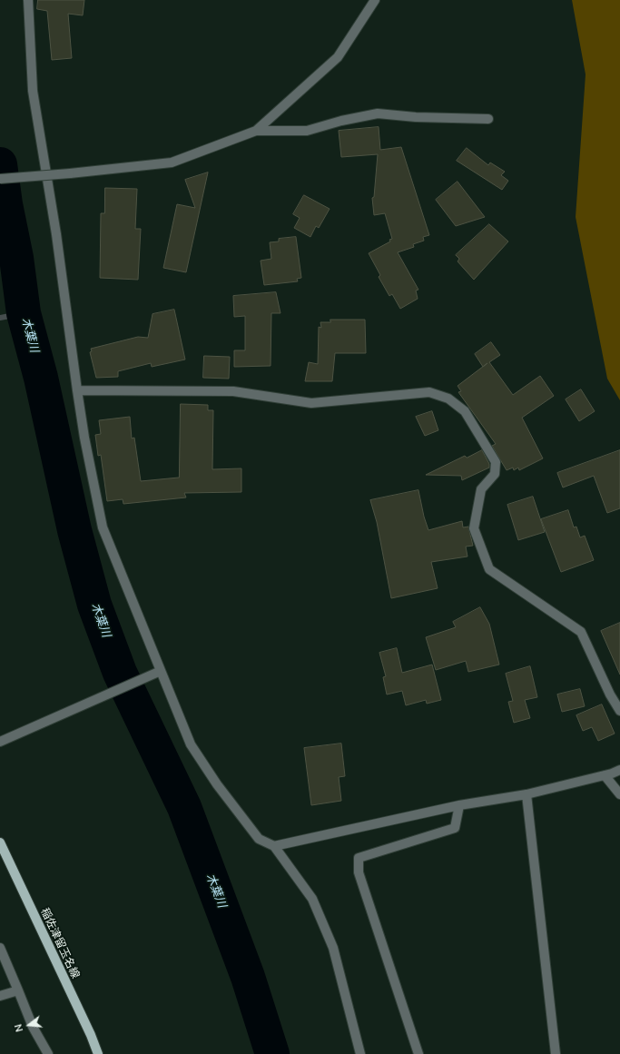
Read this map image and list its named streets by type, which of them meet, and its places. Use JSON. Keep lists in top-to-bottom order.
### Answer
{
  "streets": {
    "main road": ["稲佐津留玉名線"]
  },
  "water": ["木葉川"],
  "north": "left"
}
